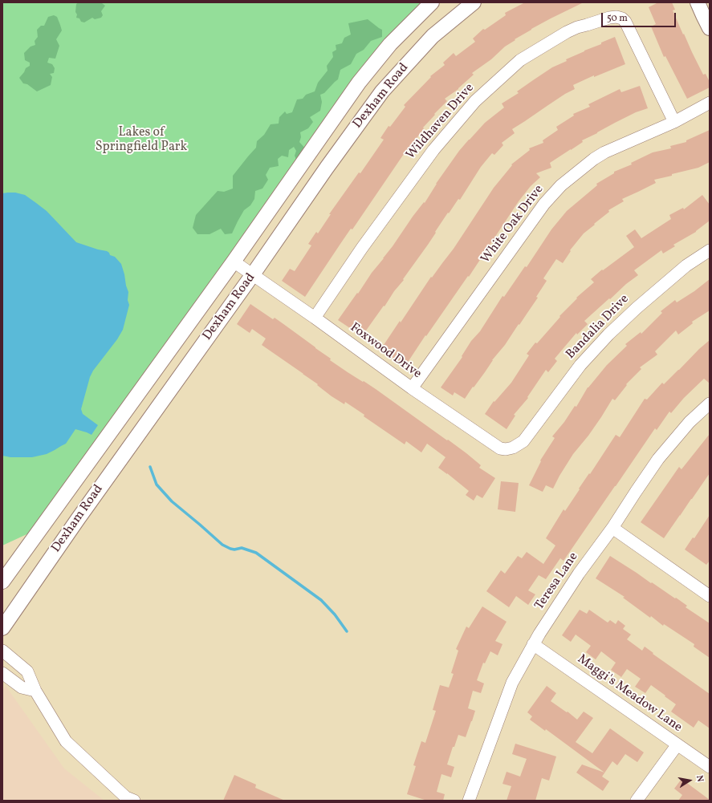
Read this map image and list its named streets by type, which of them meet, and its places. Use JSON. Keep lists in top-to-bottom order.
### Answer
{
  "streets": {
    "street": [
      "Dexham Road",
      "Wildhaven Drive",
      "White Oak Drive",
      "Bandalia Drive",
      "Foxwood Drive",
      "Teresa Lane",
      "Maggi's Meadow Lane"
    ]
  },
  "crossings": [
    ["Dexham Road", "Foxwood Drive"],
    ["Wildhaven Drive", "White Oak Drive"],
    ["Wildhaven Drive", "Foxwood Drive"],
    ["White Oak Drive", "Foxwood Drive"],
    ["Bandalia Drive", "Foxwood Drive"],
    ["Teresa Lane", "Maggi's Meadow Lane"]
  ],
  "parks": ["Lakes of Springfield Park"],
  "scale_bar": "50 m",
  "north": "right"
}
